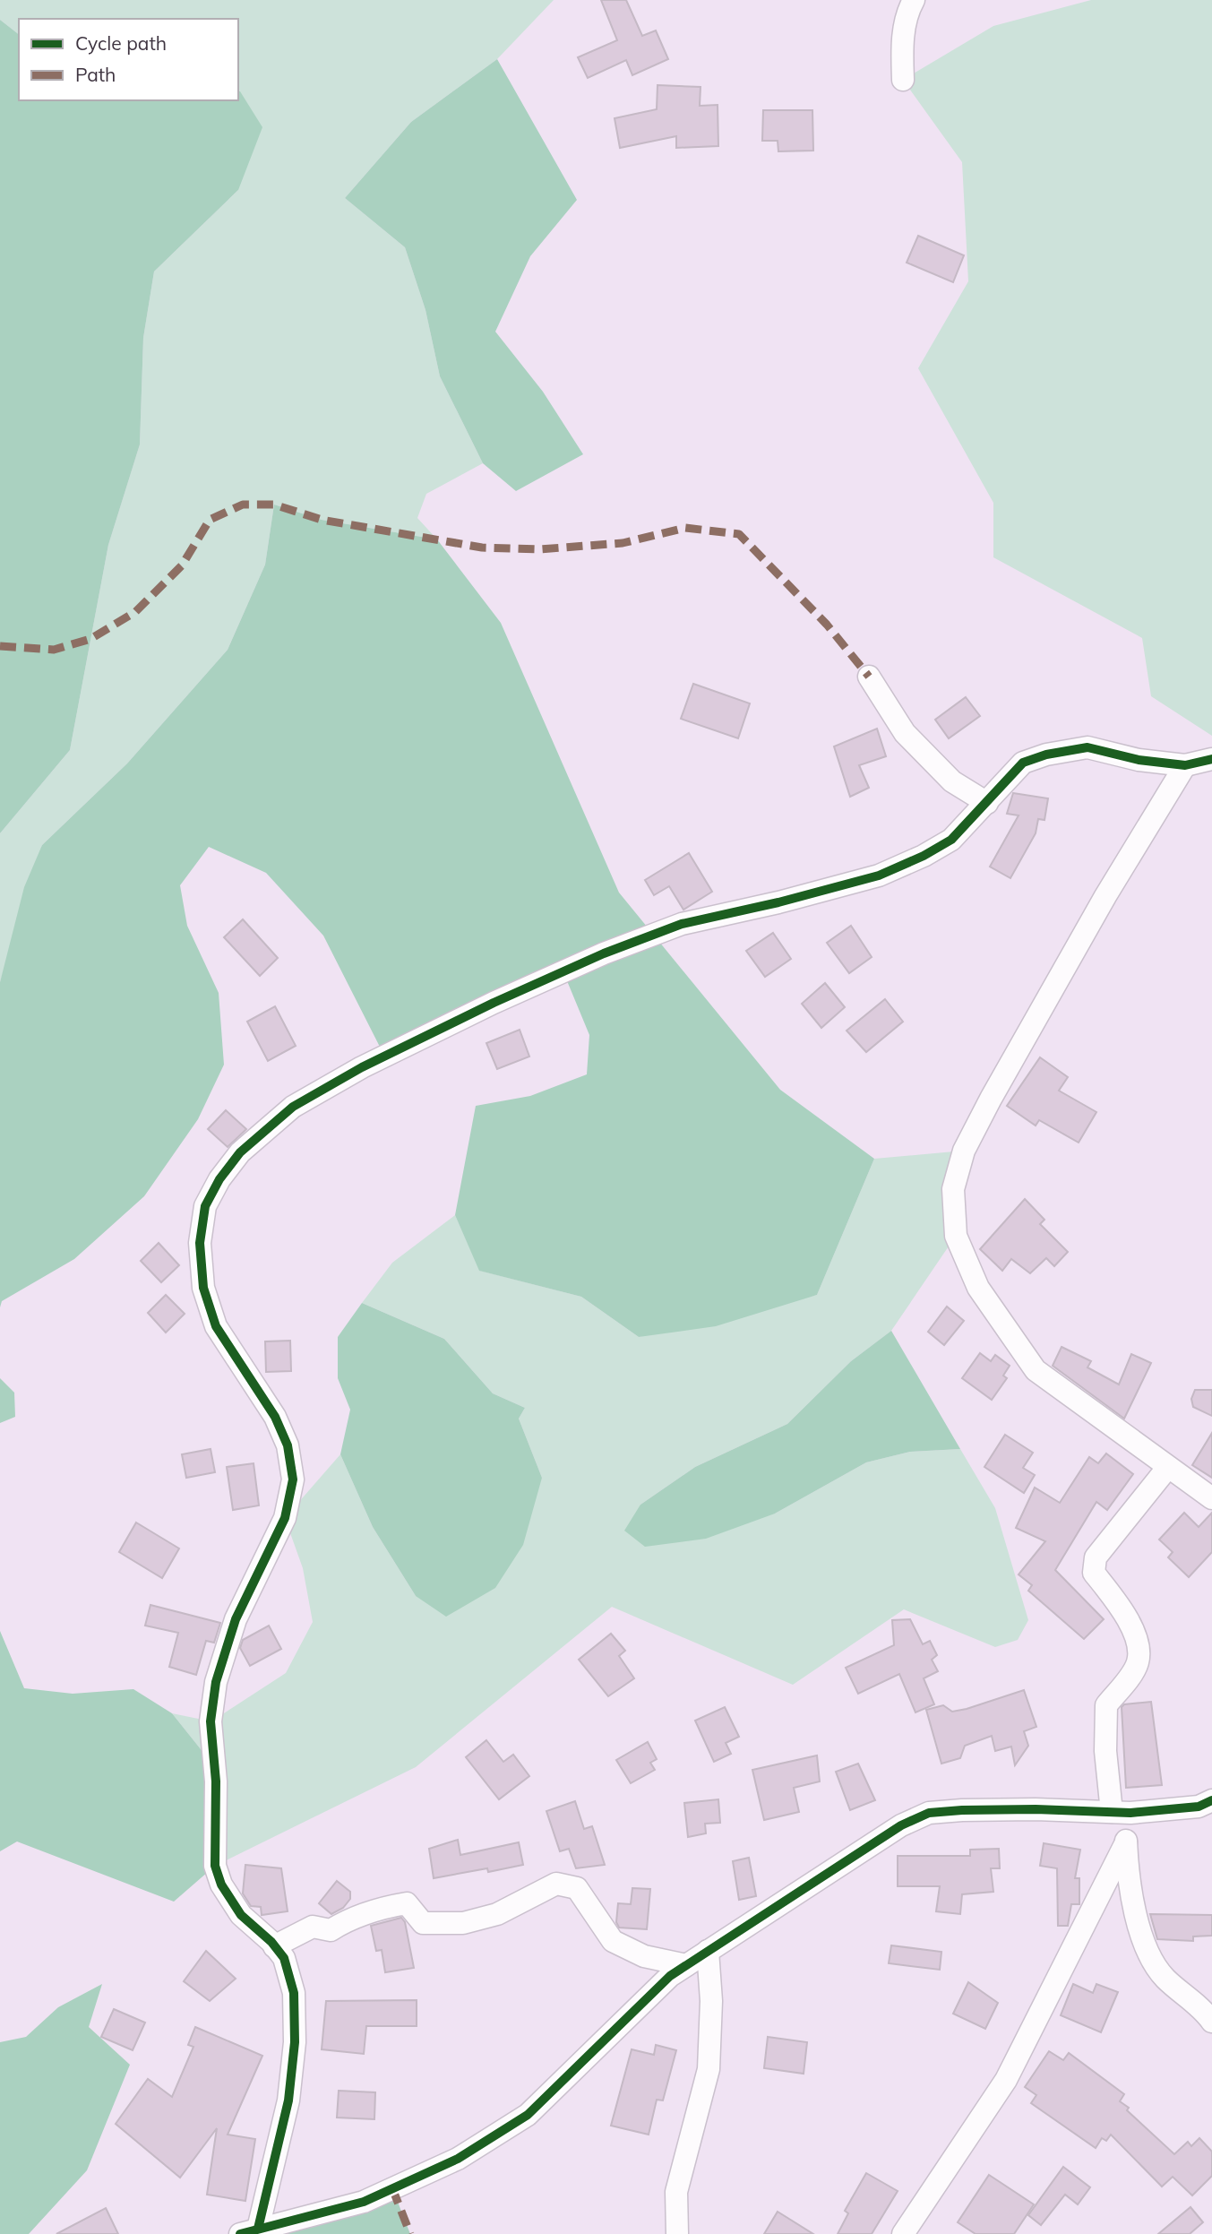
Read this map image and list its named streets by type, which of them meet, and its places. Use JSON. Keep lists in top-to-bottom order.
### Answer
{
  "legend": ["Cycle path", "Path"]
}
